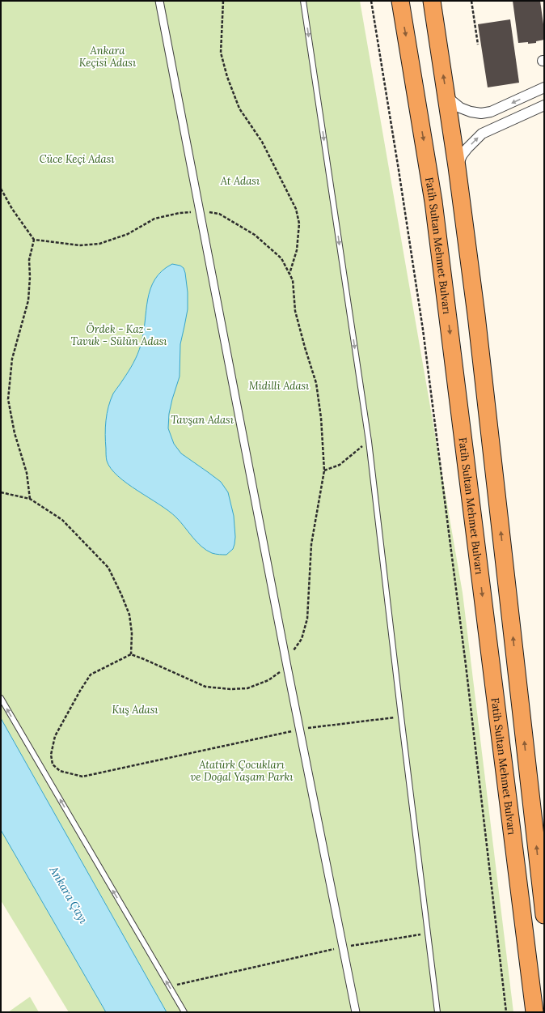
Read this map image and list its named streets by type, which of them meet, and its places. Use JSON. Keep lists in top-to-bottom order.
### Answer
{
  "streets": {
    "highway": ["Fatih Sultan Mehmet Bulvarı"]
  },
  "water": ["Ankara Çayı"],
  "parks": [
    "Ankara Keçisi Adası",
    "Cüce Keçi Adası",
    "At Adası",
    "Ördek - Kaz - Tavuk - Sülün Adası",
    "Midilli Adası",
    "Tavşan Adası",
    "Kuş Adası",
    "Atatürk Çocukları ve Doğal Yaşam Parkı"
  ]
}
